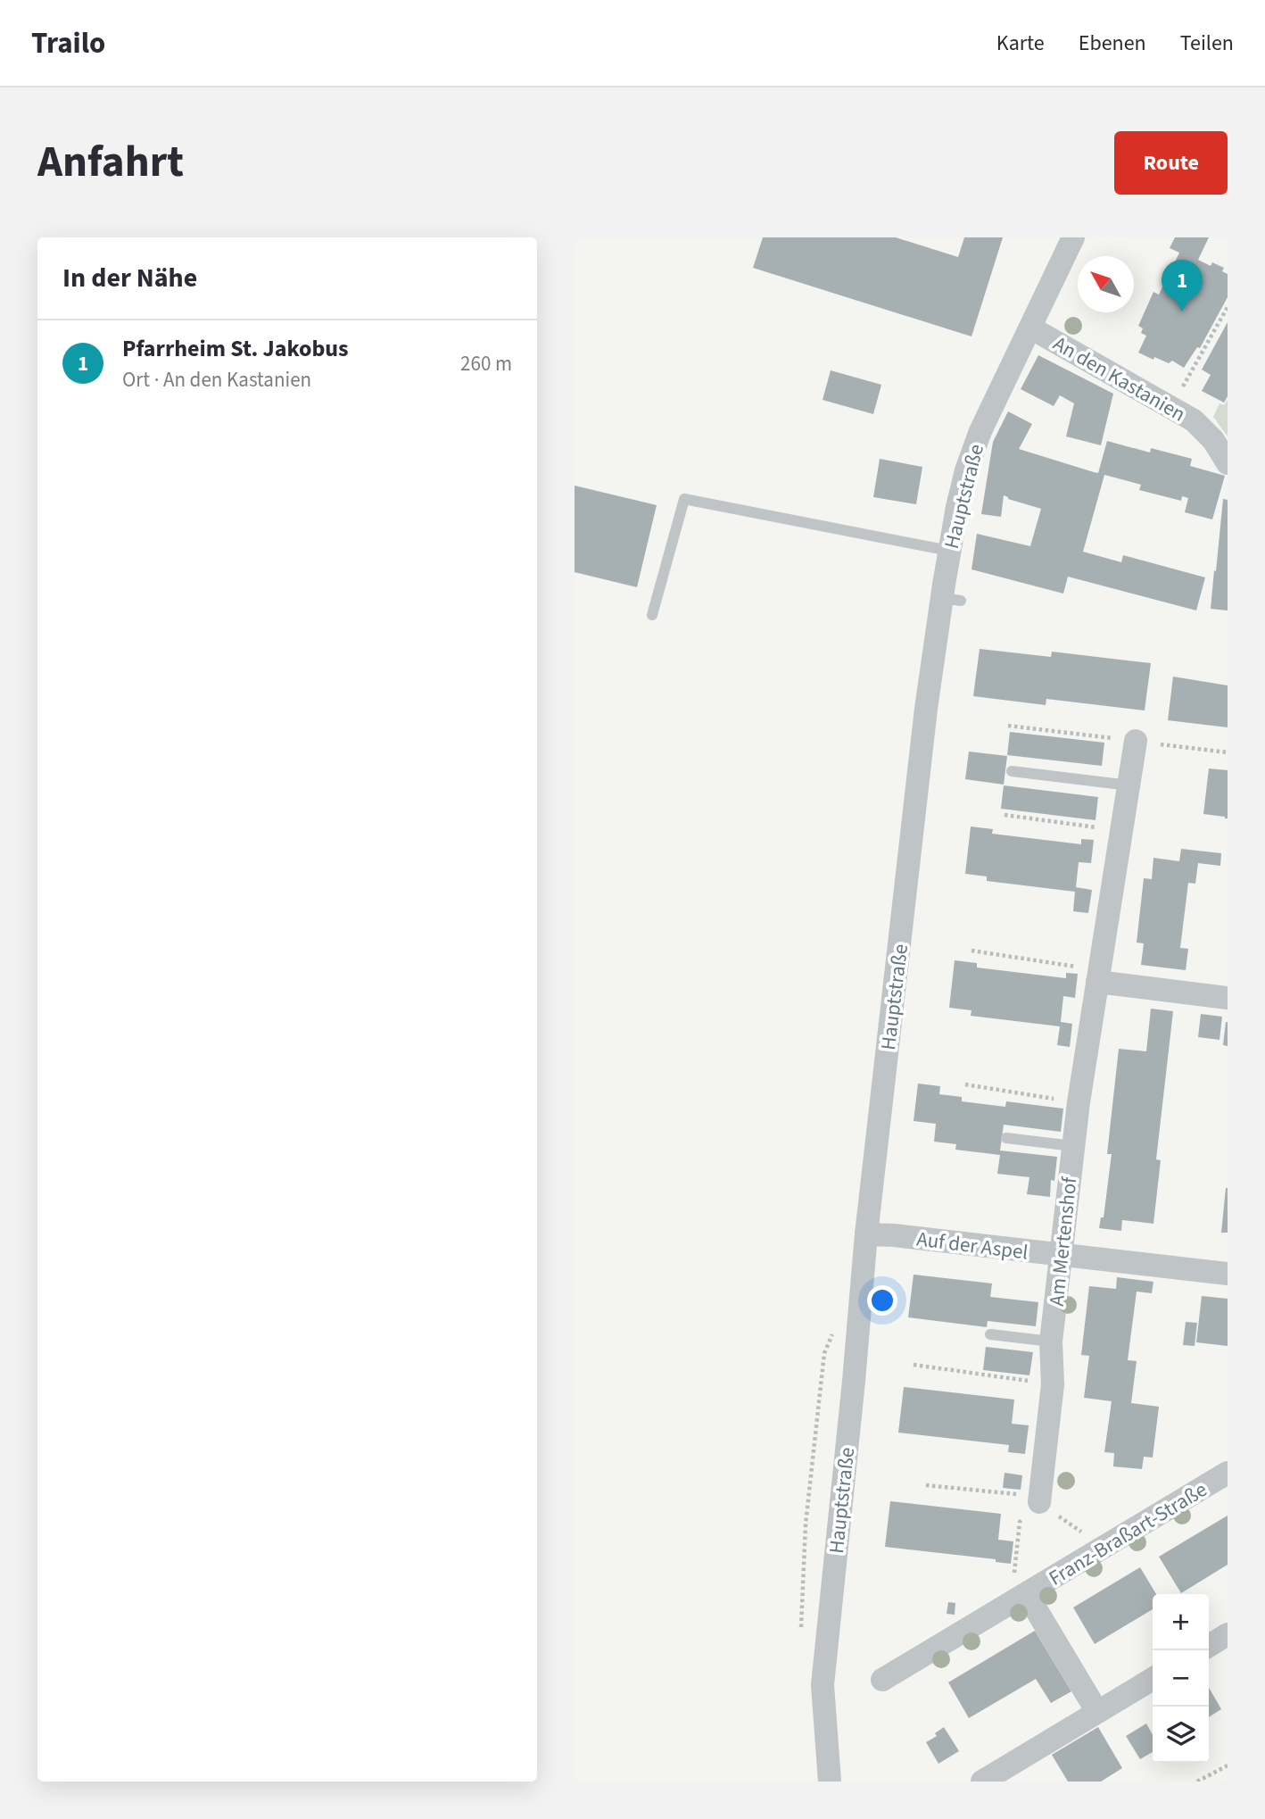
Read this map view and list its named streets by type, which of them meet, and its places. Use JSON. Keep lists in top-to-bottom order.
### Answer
{
  "streets": {
    "street": [
      "An den Kastanien",
      "Hauptstraße",
      "Am Mertenshof",
      "Auf der Aspel",
      "Franz-Braßart-Straße"
    ]
  },
  "crossings": [
    ["An den Kastanien", "Hauptstraße"],
    ["Hauptstraße", "Auf der Aspel"],
    ["Am Mertenshof", "Auf der Aspel"]
  ],
  "north": "top left",
  "page": {
    "header": "Trailo",
    "nav": ["Karte", "Ebenen", "Teilen"],
    "title": "Anfahrt",
    "buttons": "Route",
    "heading": "In der Nähe",
    "pins": "1",
    "list": [
      {
        "mark": "1",
        "name": "Pfarrheim St. Jakobus",
        "note": "Ort · An den Kastanien",
        "value": "260 m"
      }
    ],
    "map_buttons": ["+", "−"]
  }
}
